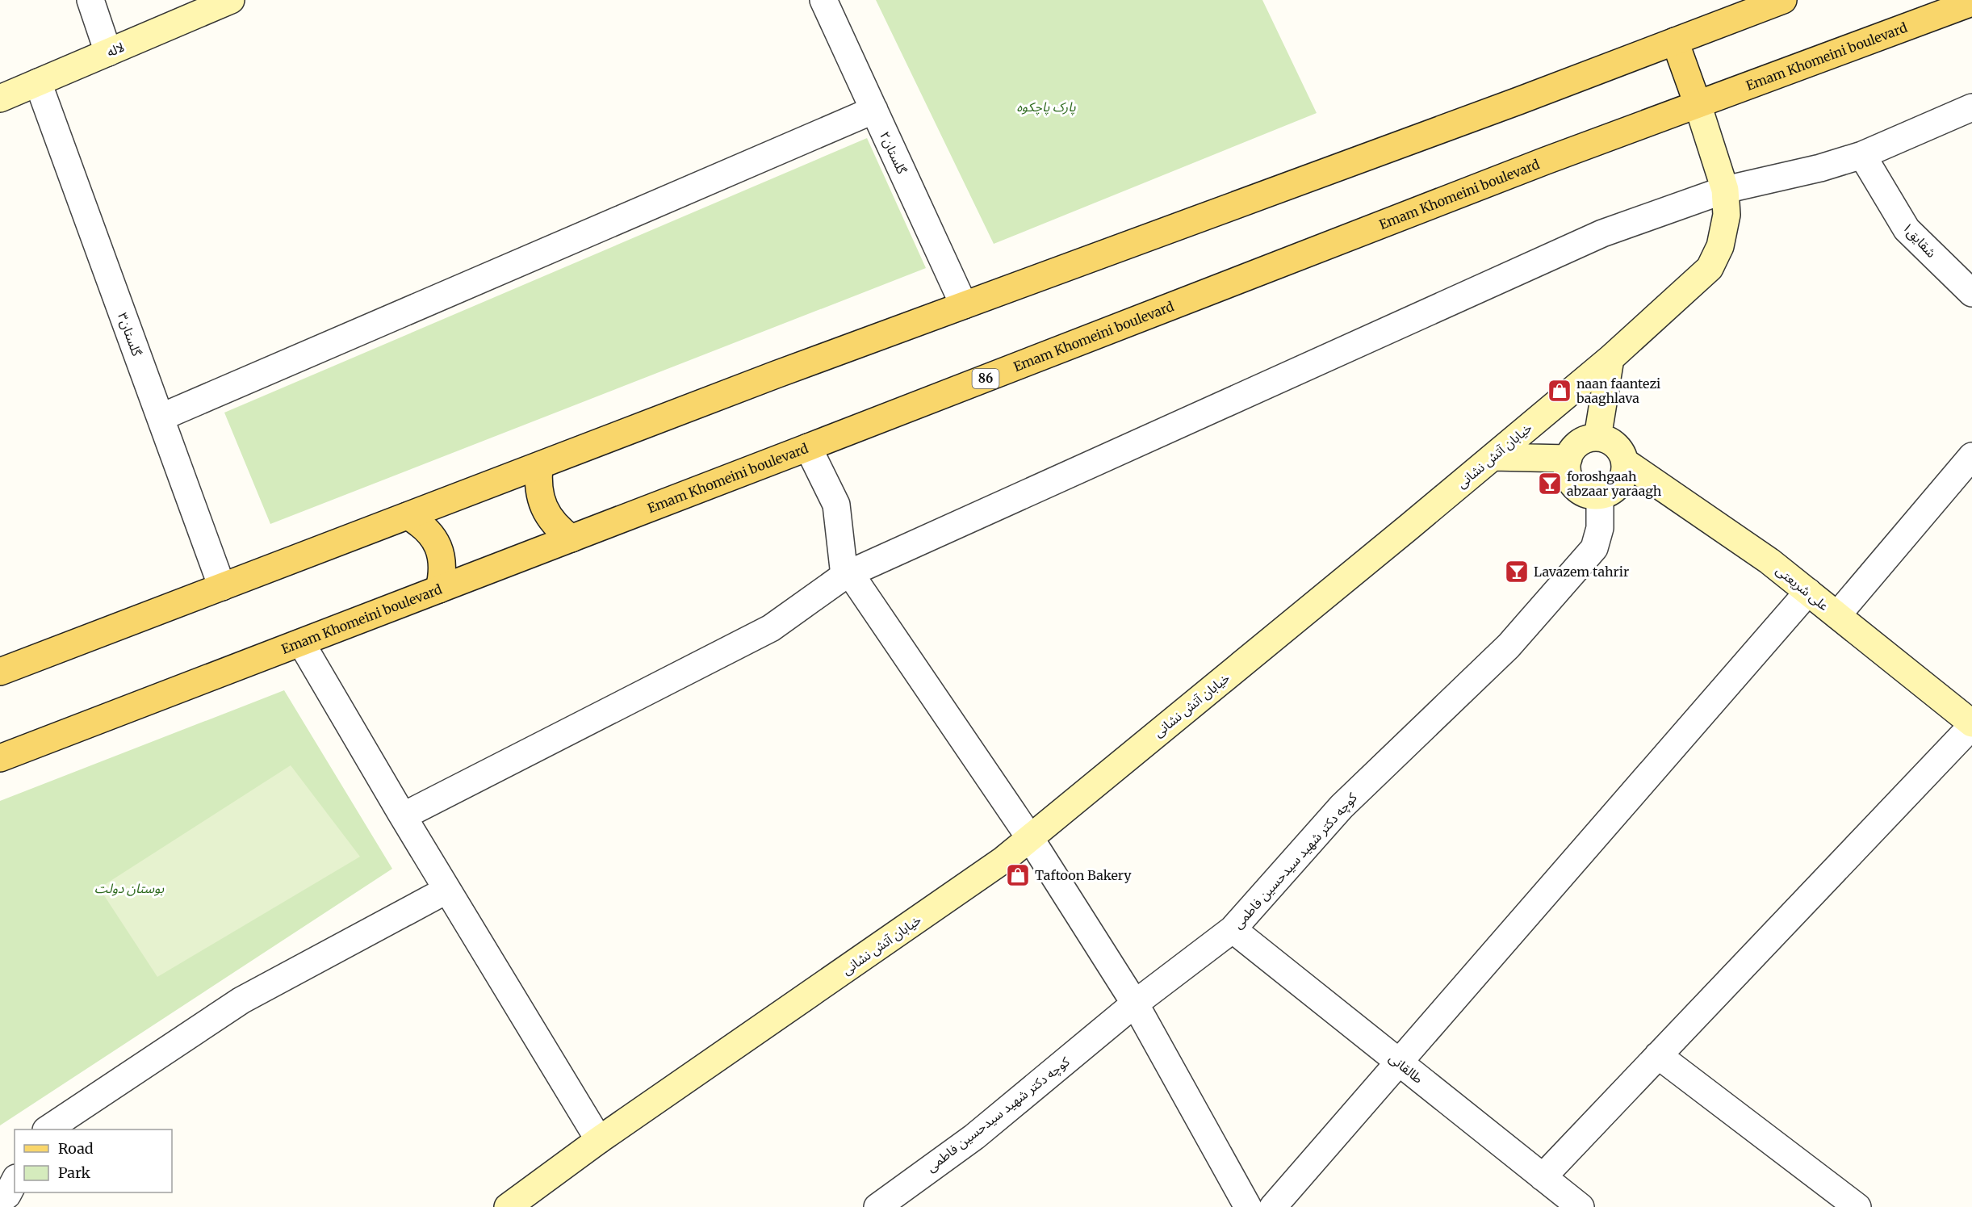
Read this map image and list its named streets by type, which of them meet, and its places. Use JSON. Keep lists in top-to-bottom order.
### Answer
{
  "streets": {
    "main road": ["Emam Khomeini boulevard", "86"],
    "street": [
      "لاله",
      "گلستان۲",
      "شقایق۱",
      "گلستان۳",
      "خیابان آتش نشانی",
      "علی شریعتی",
      "کوچه دکتر شهید سیدحسین فاطمی",
      "طالقانی"
    ]
  },
  "crossings": [
    ["لاله", "گلستان۳"],
    ["Emam Khomeini boulevard", "خیابان آتش نشانی"],
    ["علی شریعتی", "کوچه دکتر شهید سیدحسین فاطمی"],
    ["کوچه دکتر شهید سیدحسین فاطمی", "طالقانی"]
  ],
  "parks": ["پارک پاچکوه", "بوستان دولت"],
  "places": {
    "shop": ["naan faantezi baaghlava", "Taftoon Bakery"],
    "bar": ["foroshgaah abzaar yaraagh", "Lavazem tahrir"]
  },
  "legend": ["Road", "Park"]
}
